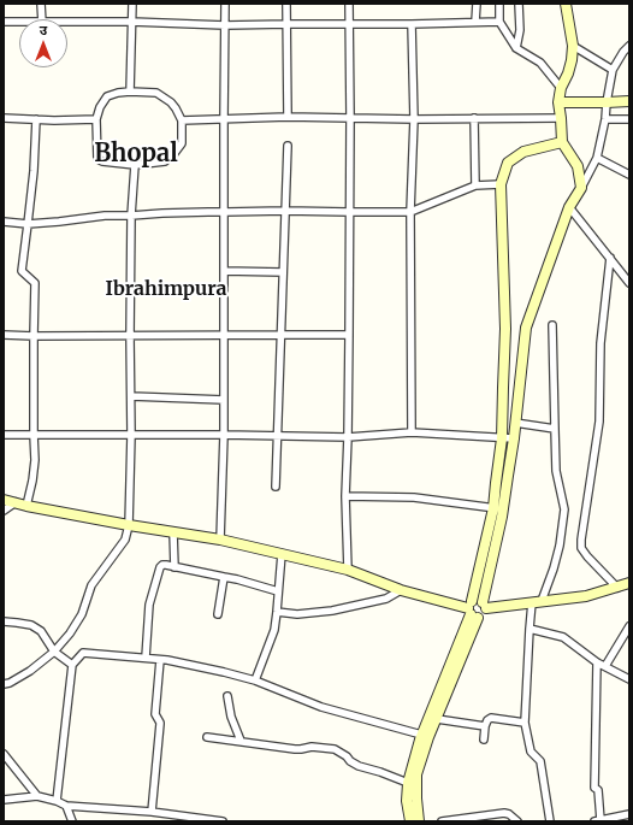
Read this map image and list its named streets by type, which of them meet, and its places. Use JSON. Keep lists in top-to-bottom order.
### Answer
{
  "districts": ["Bhopal", "Ibrahimpura"],
  "north": "top"
}
